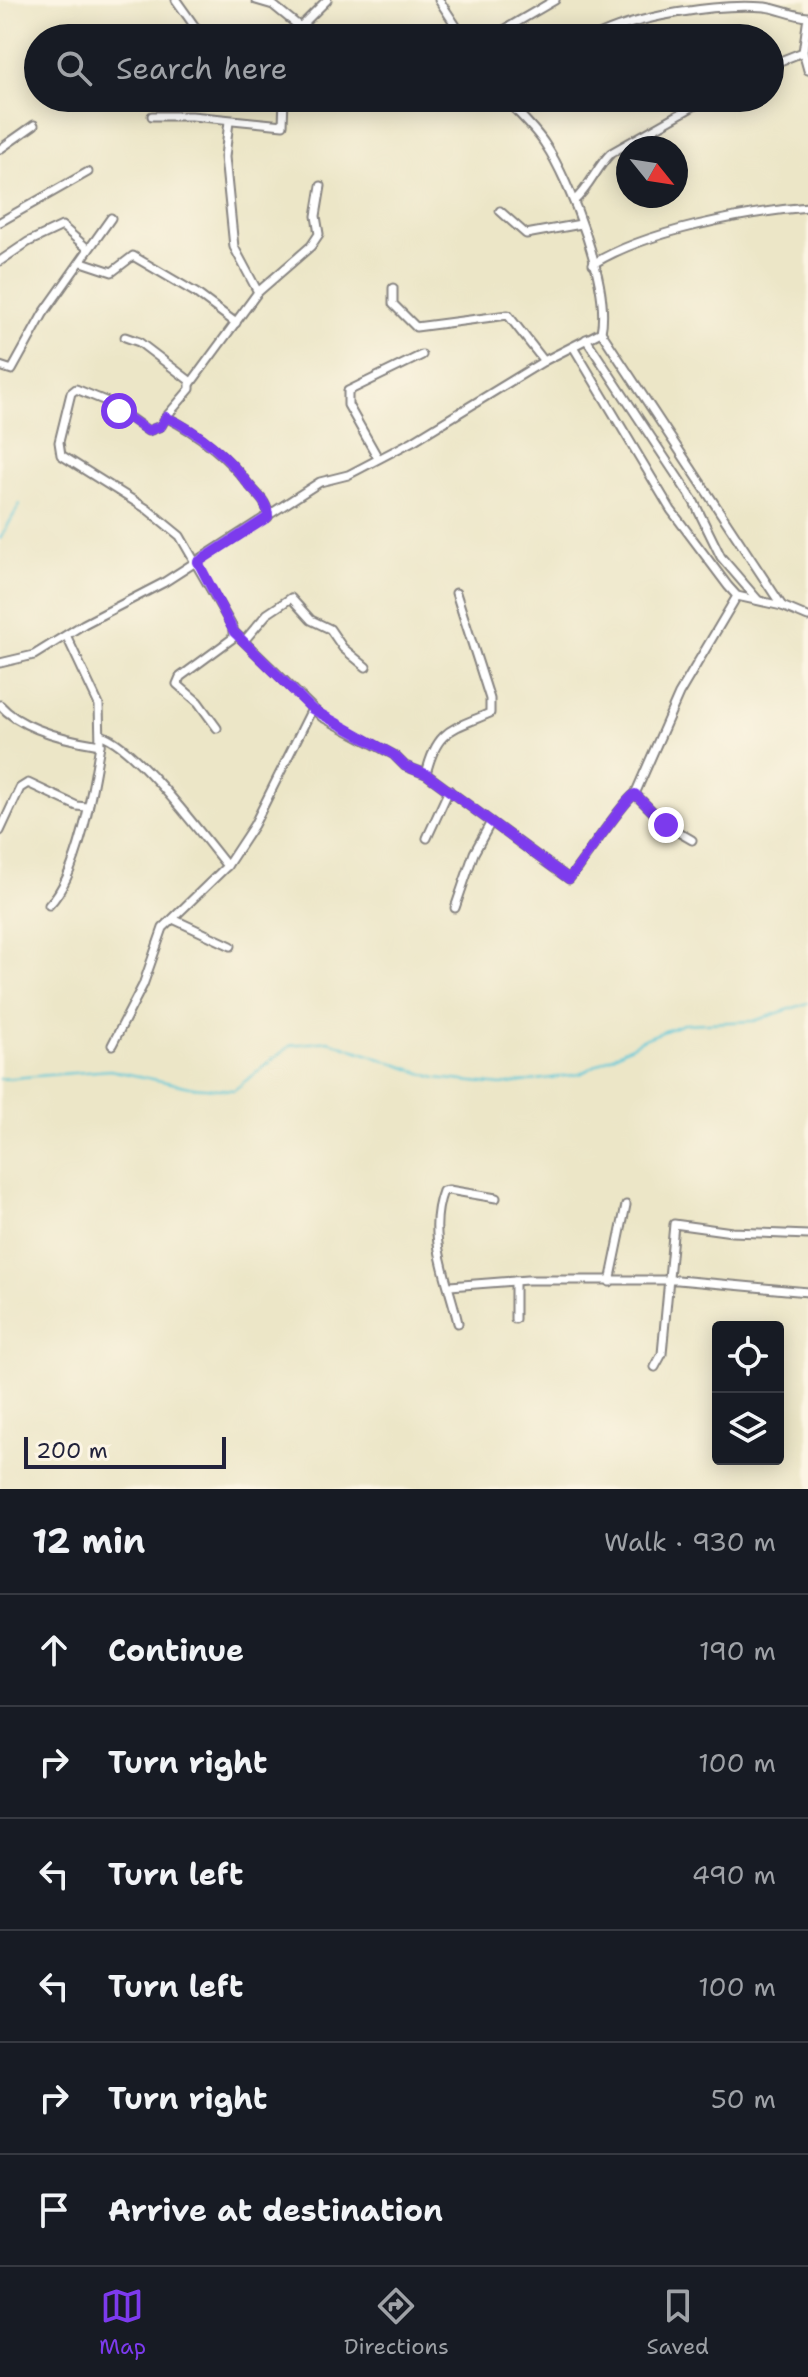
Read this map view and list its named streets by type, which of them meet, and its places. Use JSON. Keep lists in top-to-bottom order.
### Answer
{
  "scale_bar": "200 m",
  "north": "bottom right",
  "page": {
    "search": "Search here",
    "scale": "200 m",
    "heading": ["12 min", "Walk · 930 m"],
    "list": [
      ["Continue", "190 m"],
      ["Turn right", "100 m"],
      ["Turn left", "490 m"],
      ["Turn left", "100 m"],
      ["Turn right", "50 m"],
      "Arrive at destination"
    ],
    "nav": ["Map", "Directions", "Saved"]
  }
}
